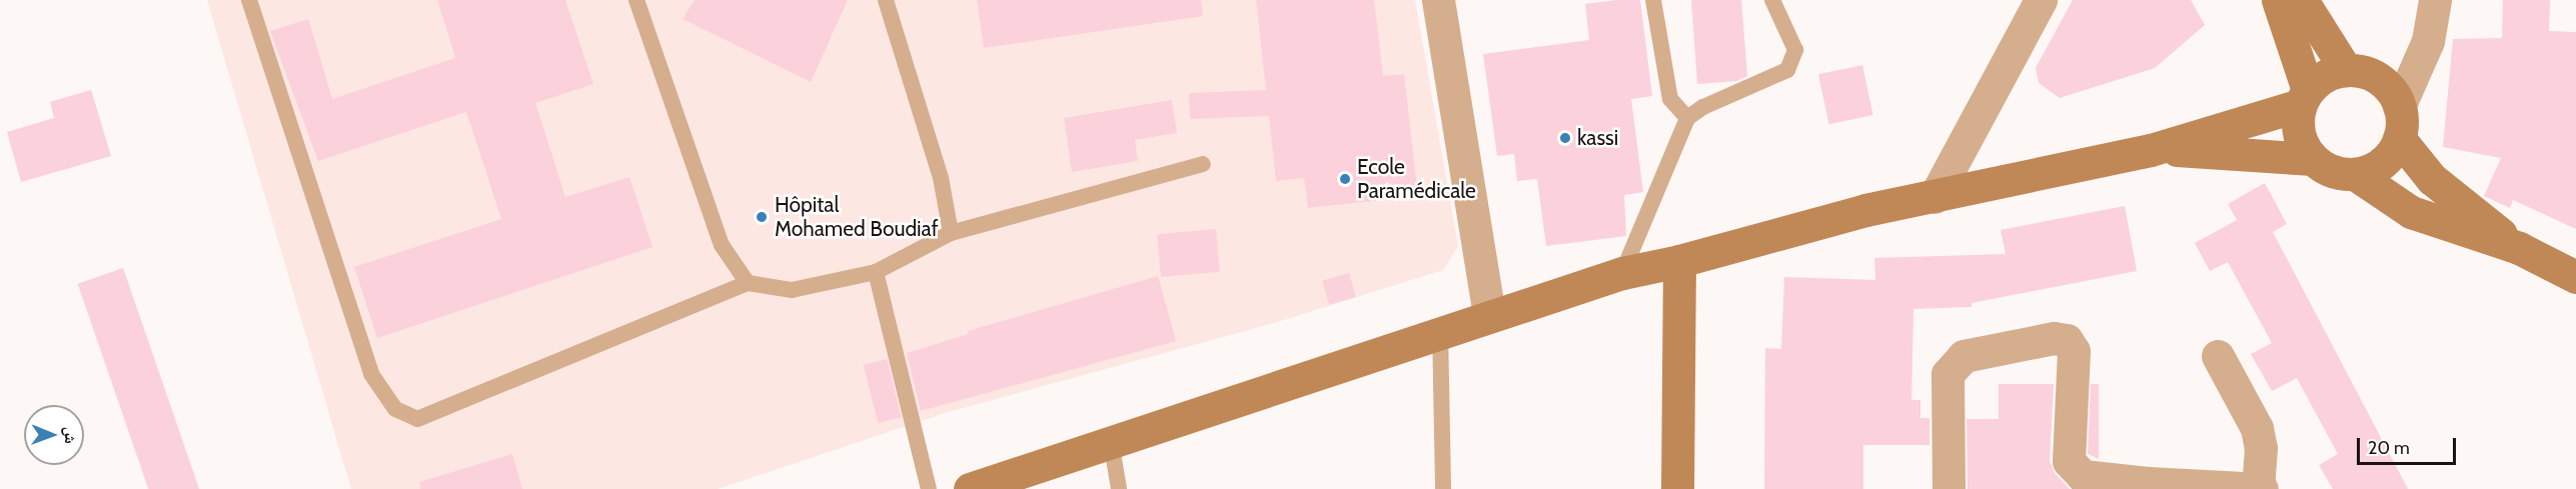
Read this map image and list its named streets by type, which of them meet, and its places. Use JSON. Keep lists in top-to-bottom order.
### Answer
{
  "places": ["kassi", "Ecole Paramédicale", "Hôpital Mohamed Boudiaf"],
  "scale_bar": "20 m",
  "north": "right"
}
